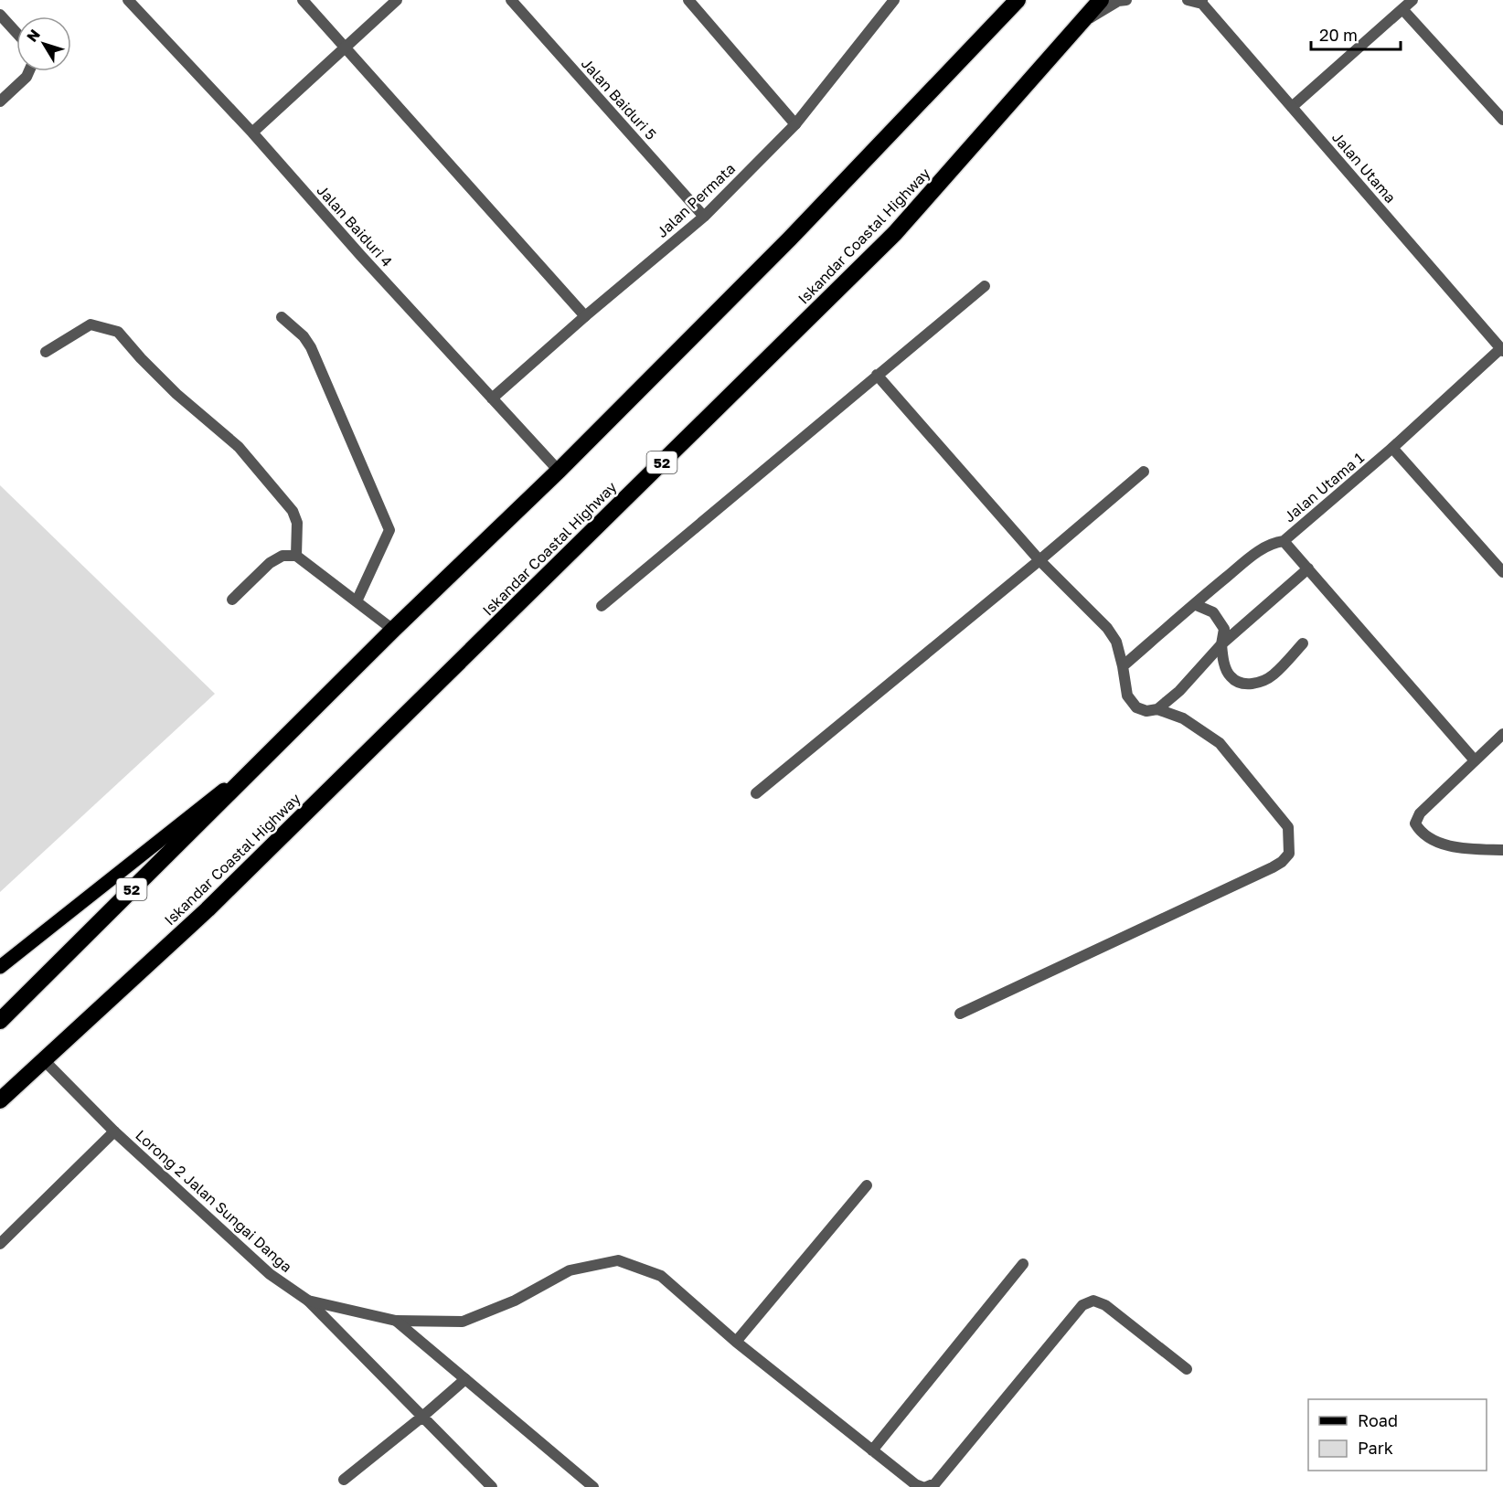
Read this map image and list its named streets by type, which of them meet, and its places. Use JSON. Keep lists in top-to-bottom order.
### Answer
{
  "streets": {
    "highway": ["Iskandar Coastal Highway", "52"],
    "street": [
      "Jalan Baiduri 5",
      "Jalan Utama",
      "Jalan Permata",
      "Jalan Baiduri 4",
      "Jalan Utama 1",
      "Lorong 2 Jalan Sungai Danga"
    ]
  },
  "crossings": [
    ["Jalan Baiduri 5", "Jalan Permata"],
    ["Jalan Utama", "Jalan Utama 1"],
    ["Jalan Permata", "Jalan Baiduri 4"],
    ["Jalan Baiduri 4", "52"],
    ["Iskandar Coastal Highway", "Lorong 2 Jalan Sungai Danga"]
  ],
  "legend": ["Road", "Park"],
  "scale_bar": "20 m",
  "north": "top left"
}
